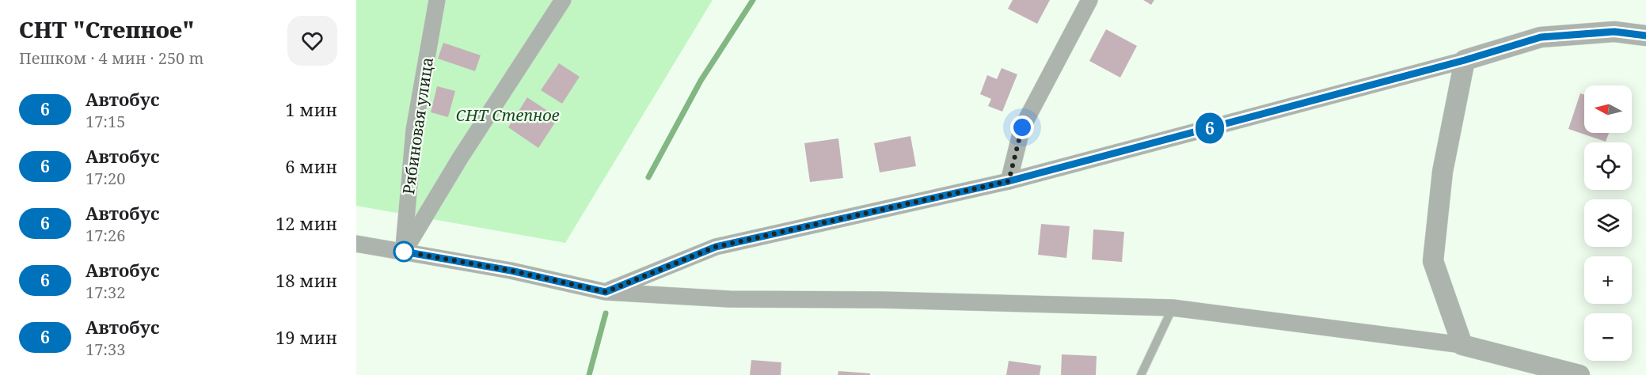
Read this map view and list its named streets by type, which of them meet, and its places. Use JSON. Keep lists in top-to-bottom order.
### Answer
{
  "streets": {
    "street": ["Рябиновая улица"]
  },
  "parks": ["СНТ Степное"],
  "lines": ["bus line 6"],
  "north": "left",
  "page": {
    "heading": ["СНТ \"Степное\"", "Пешком · 4 мин · 250 m"],
    "on_map": "6",
    "list": [
      {
        "mark": "6",
        "name": "Автобус",
        "note": "17:15",
        "value": "1 мин"
      },
      {
        "mark": "6",
        "name": "Автобус",
        "note": "17:20",
        "value": "6 мин"
      },
      {
        "mark": "6",
        "name": "Автобус",
        "note": "17:26",
        "value": "12 мин"
      },
      {
        "mark": "6",
        "name": "Автобус",
        "note": "17:32",
        "value": "18 мин"
      },
      {
        "mark": "6",
        "name": "Автобус",
        "note": "17:33",
        "value": "19 мин"
      }
    ],
    "map_buttons": ["+", "−"]
  }
}
